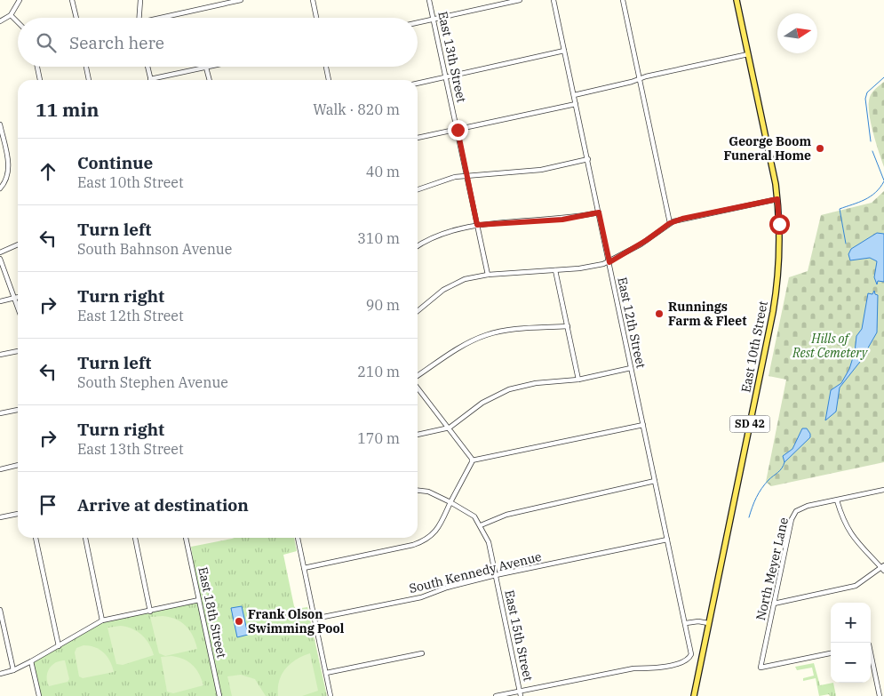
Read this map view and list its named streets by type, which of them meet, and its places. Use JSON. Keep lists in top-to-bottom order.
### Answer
{
  "streets": {
    "main road": ["East 10th Street", "SD 42"],
    "street": [
      "East 13th Street",
      "East 12th Street",
      "North Meyer Lane",
      "South Kennedy Avenue",
      "East 18th Street",
      "East 15th Street"
    ]
  },
  "crossings": [
    ["East 12th Street", "South Kennedy Avenue"],
    ["East 12th Street", "East 15th Street"],
    ["South Kennedy Avenue", "East 15th Street"]
  ],
  "parks": ["Hills of Rest Cemetery"],
  "places": ["George Boom Funeral Home", "Runnings Farm & Fleet", "Frank Olson Swimming Pool"],
  "north": "right",
  "page": {
    "search": "Search here",
    "heading": ["11 min", "Walk · 820 m"],
    "list": [
      ["Continue", "East 10th Street", "40 m"],
      ["Turn left", "South Bahnson Avenue", "310 m"],
      ["Turn right", "East 12th Street", "90 m"],
      ["Turn left", "South Stephen Avenue", "210 m"],
      ["Turn right", "East 13th Street", "170 m"],
      "Arrive at destination"
    ],
    "map_buttons": ["+", "−"]
  }
}
